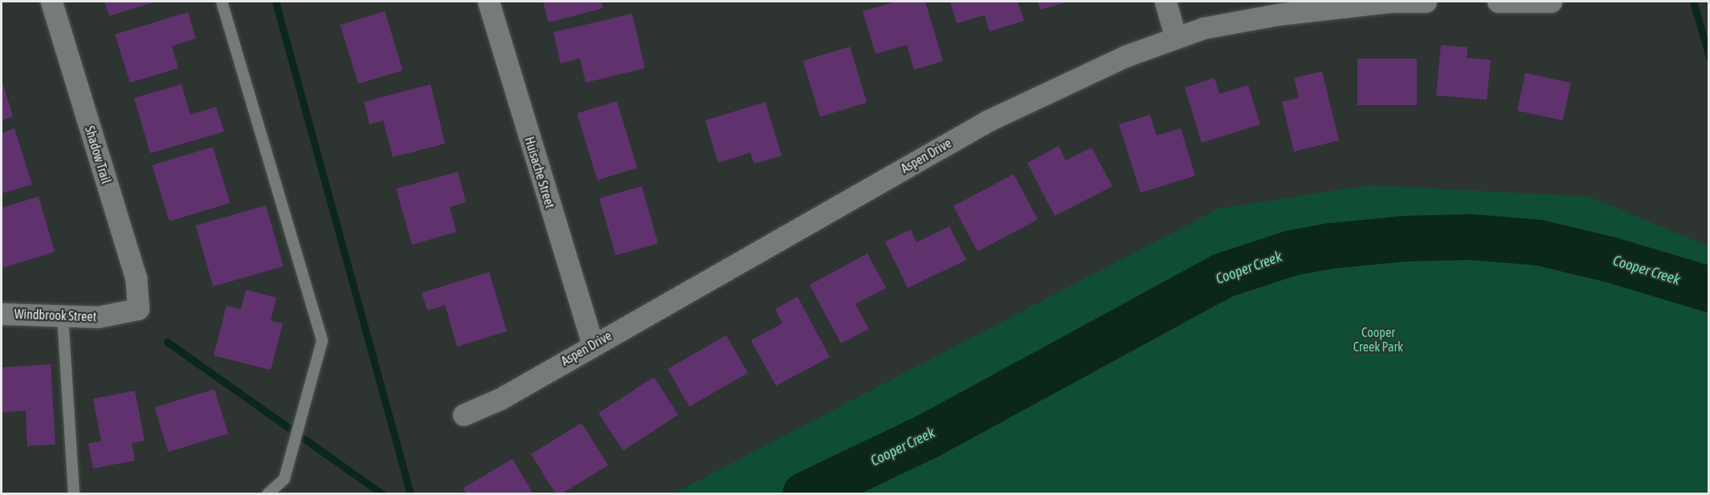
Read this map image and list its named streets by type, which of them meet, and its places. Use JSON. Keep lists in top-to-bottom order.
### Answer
{
  "streets": {
    "street": [
      "Shadow Trail",
      "Aspen Drive",
      "Huisache Street",
      "Windbrook Street"
    ]
  },
  "crossings": [
    ["Shadow Trail", "Windbrook Street"],
    ["Aspen Drive", "Huisache Street"]
  ],
  "water": ["Cooper Creek"],
  "parks": ["Cooper Creek Park"]
}
